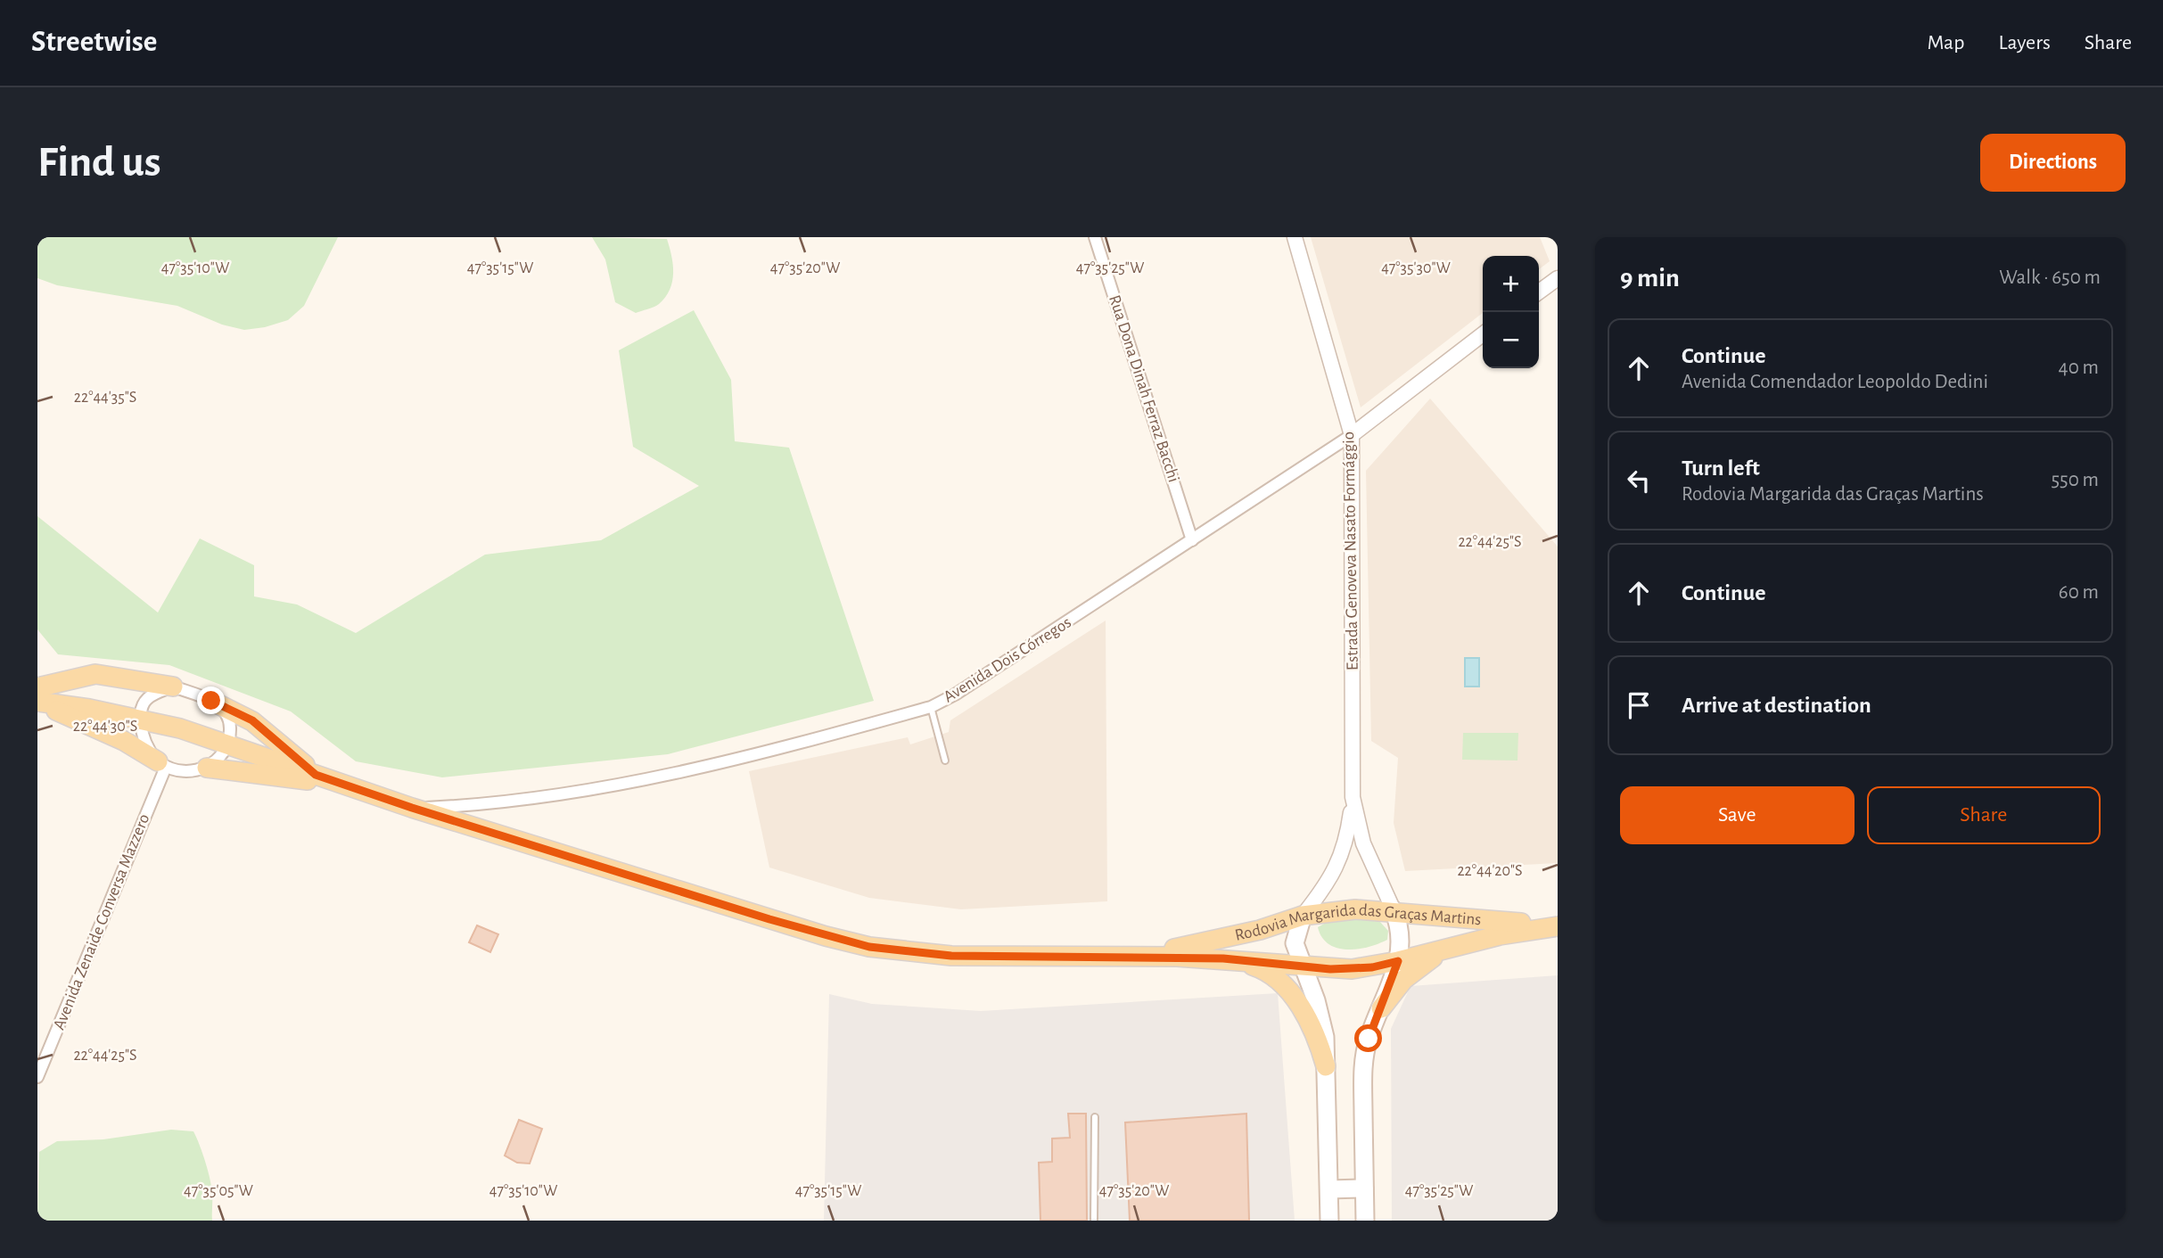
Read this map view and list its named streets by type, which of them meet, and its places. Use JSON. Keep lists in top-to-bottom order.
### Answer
{
  "streets": {
    "main road": ["Rodovia Margarida das Graças Martins"],
    "street": [
      "Rua Dona Dinah Ferraz Bacchi",
      "Estrada Genoveva Nasato Formággio",
      "Avenida Dois Córregos",
      "Avenida Zenaide Conversa Mazzero"
    ]
  },
  "crossings": [
    ["Rua Dona Dinah Ferraz Bacchi", "Avenida Dois Córregos"],
    ["Estrada Genoveva Nasato Formággio", "Avenida Dois Córregos"],
    ["Estrada Genoveva Nasato Formággio", "Rodovia Margarida das Graças Martins"],
    ["Avenida Dois Córregos", "Rodovia Margarida das Graças Martins"]
  ],
  "page": {
    "header": "Streetwise",
    "nav": ["Map", "Layers", "Share"],
    "buttons": [
      "Directions",
      ["Save", "Share"]
    ],
    "title": "Find us",
    "heading": ["9 min", "Walk · 650 m"],
    "map_buttons": ["+", "−"],
    "list": [
      ["Continue", "Avenida Comendador Leopoldo Dedini", "40 m"],
      ["Turn left", "Rodovia Margarida das Graças Martins", "550 m"],
      ["Continue", "60 m"],
      "Arrive at destination"
    ]
  },
  "coordinates": [
    "47°35'10\"W",
    "47°35'15\"W",
    "47°35'20\"W",
    "47°35'25\"W",
    "47°35'30\"W",
    "22°44'35\"S",
    "22°44'25\"S",
    "22°44'30\"S",
    "22°44'20\"S",
    "47°35'05\"W"
  ]
}
